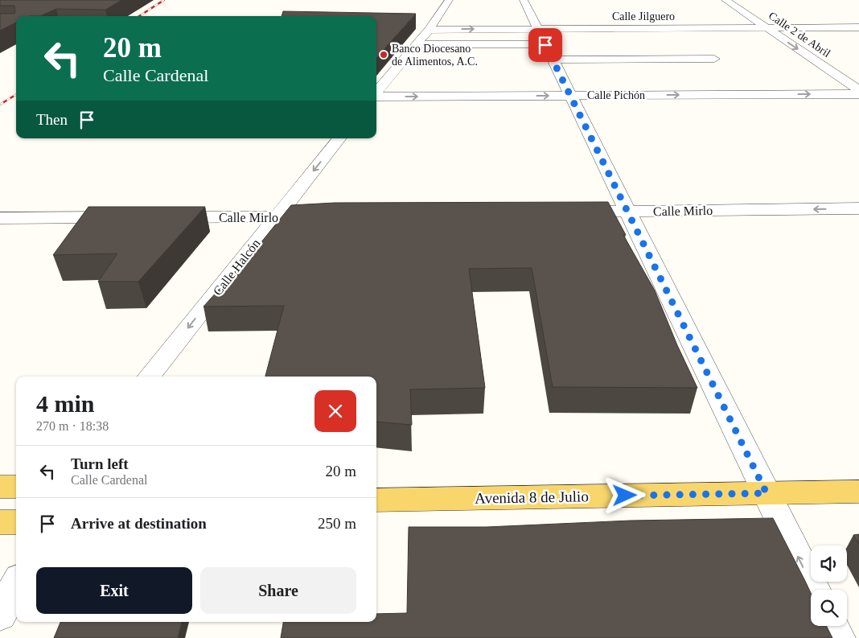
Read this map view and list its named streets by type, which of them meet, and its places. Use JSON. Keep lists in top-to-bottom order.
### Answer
{
  "streets": {
    "main road": ["Avenida 8 de Julio"],
    "street": [
      "Calle Jilguero",
      "Calle 2 de Abril",
      "Calle Pichón",
      "Calle Mirlo",
      "Calle Halcón"
    ]
  },
  "crossings": [
    ["Calle Jilguero", "Calle 2 de Abril"],
    ["Calle Mirlo", "Calle Halcón"]
  ],
  "one_way": ["Calle 2 de Abril", "Calle Halcón"],
  "places": ["Banco Diocesano de Alimentos, A.C."],
  "page": {
    "turn": ["20 m", "Calle Cardenal"],
    "then": "Then",
    "heading": ["4 min", "270 m · 18:38"],
    "list": [
      {
        "name": "Turn left",
        "note": "Calle Cardenal",
        "value": "20 m"
      },
      {
        "name": "Arrive at destination",
        "value": "250 m"
      }
    ],
    "buttons": ["Exit", "Share"]
  }
}
